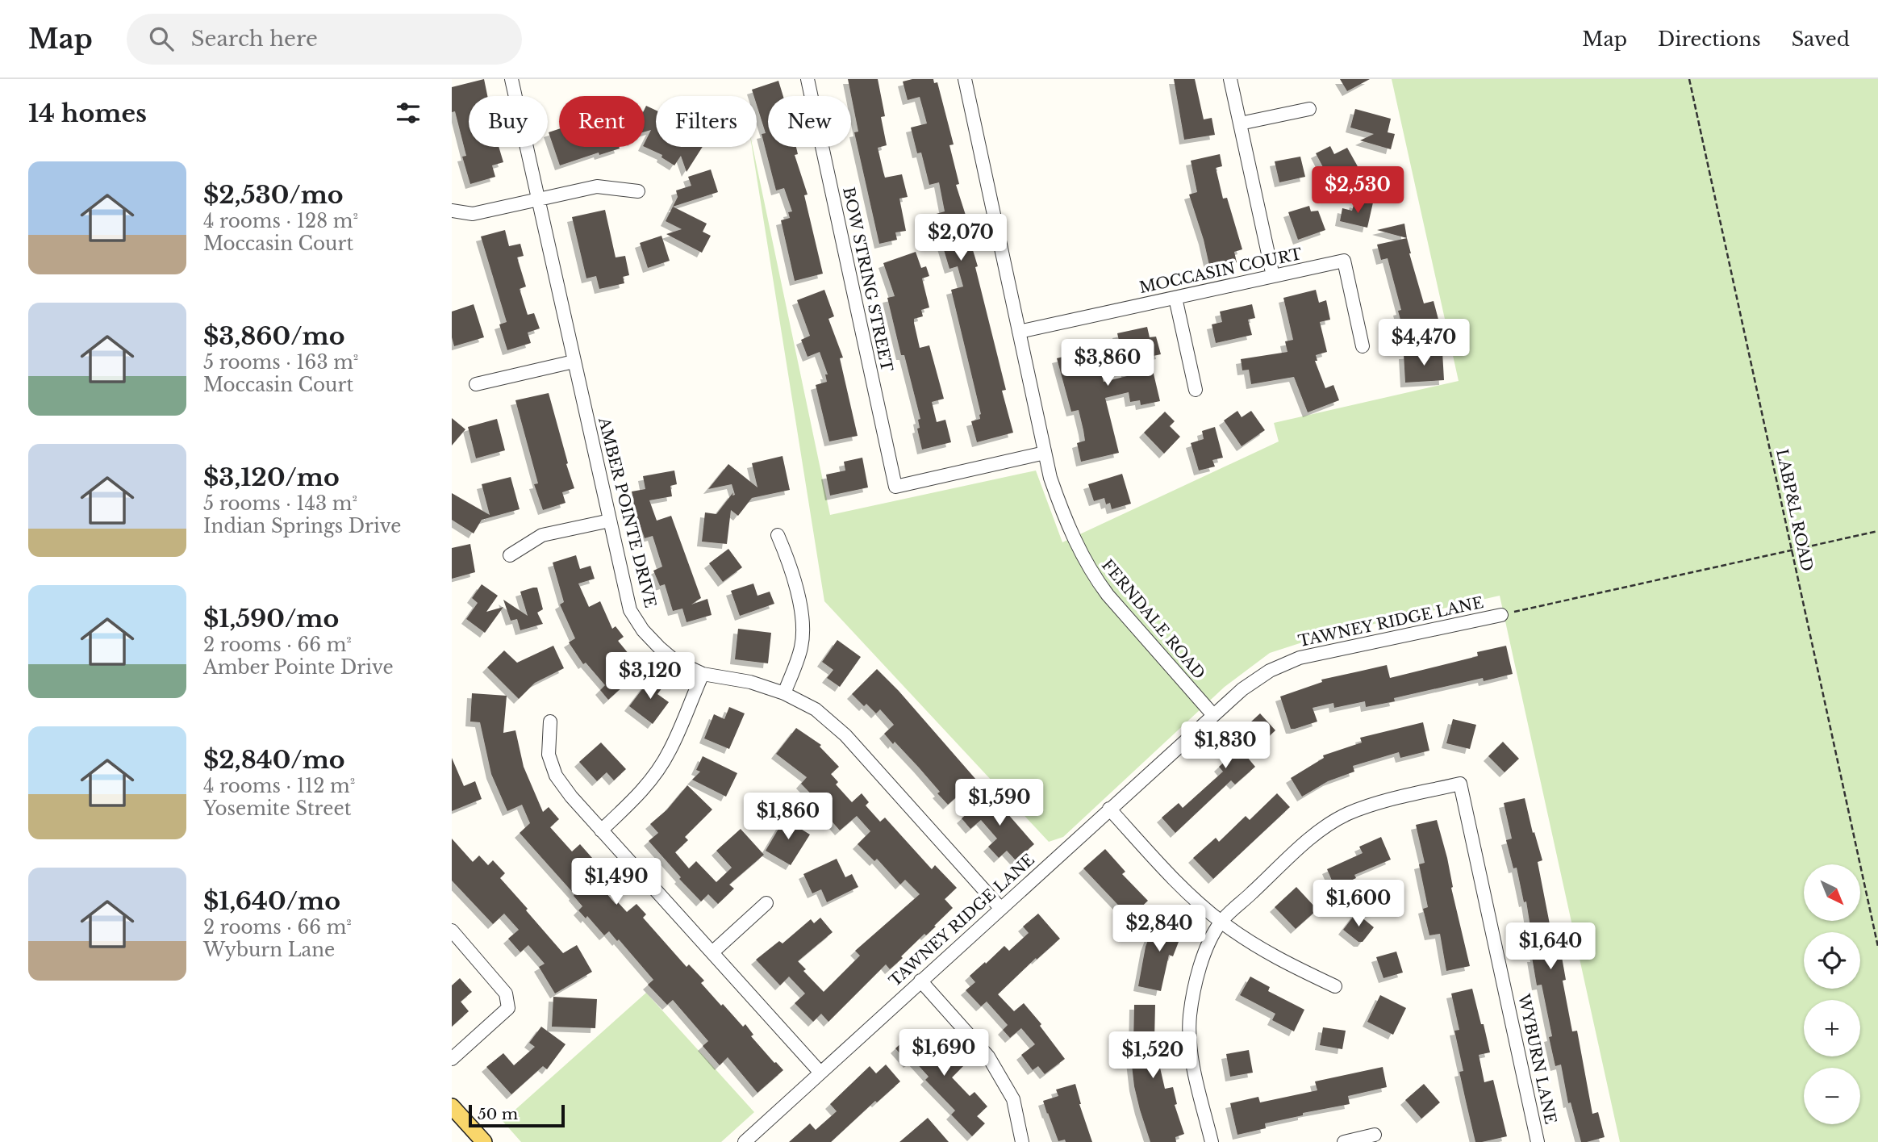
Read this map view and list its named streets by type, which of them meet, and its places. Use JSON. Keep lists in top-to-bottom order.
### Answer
{
  "streets": {
    "street": [
      "MOCCASIN COURT",
      "BOW STRING STREET",
      "AMBER POINTE DRIVE",
      "FERNDALE ROAD",
      "TAWNEY RIDGE LANE",
      "WYBURN LANE"
    ],
    "path": ["LABP&L ROAD"]
  },
  "crossings": [
    ["MOCCASIN COURT", "FERNDALE ROAD"],
    ["BOW STRING STREET", "FERNDALE ROAD"],
    ["LABP&L ROAD", "TAWNEY RIDGE LANE"],
    ["AMBER POINTE DRIVE", "TAWNEY RIDGE LANE"],
    ["FERNDALE ROAD", "TAWNEY RIDGE LANE"]
  ],
  "scale_bar": "50 m",
  "north": "bottom right",
  "page": {
    "header": "Map",
    "search": "Search here",
    "nav": ["Map", "Directions", "Saved"],
    "heading": "14 homes",
    "chip": [
      "Buy",
      "Rent",
      "Filters",
      "New"
    ],
    "list": [
      {
        "name": "$2,530/mo",
        "note": "4 rooms · 128 m² · Moccasin Court"
      },
      {
        "name": "$3,860/mo",
        "note": "5 rooms · 163 m² · Moccasin Court"
      },
      {
        "name": "$3,120/mo",
        "note": "5 rooms · 143 m² · Indian Springs Drive"
      },
      {
        "name": "$1,590/mo",
        "note": "2 rooms · 66 m² · Amber Pointe Drive"
      },
      {
        "name": "$2,840/mo",
        "note": "4 rooms · 112 m² · Yosemite Street"
      },
      {
        "name": "$1,640/mo",
        "note": "2 rooms · 66 m² · Wyburn Lane"
      }
    ],
    "price": [
      "$2,530",
      "$2,070",
      "$4,470",
      "$3,860",
      "$3,120",
      "$1,830",
      "$1,590",
      "$1,860",
      "$1,490",
      "$1,600",
      "$2,840",
      "$1,640",
      "$1,690",
      "$1,520"
    ],
    "map_buttons": ["+", "−"],
    "scale": "50 m"
  }
}
